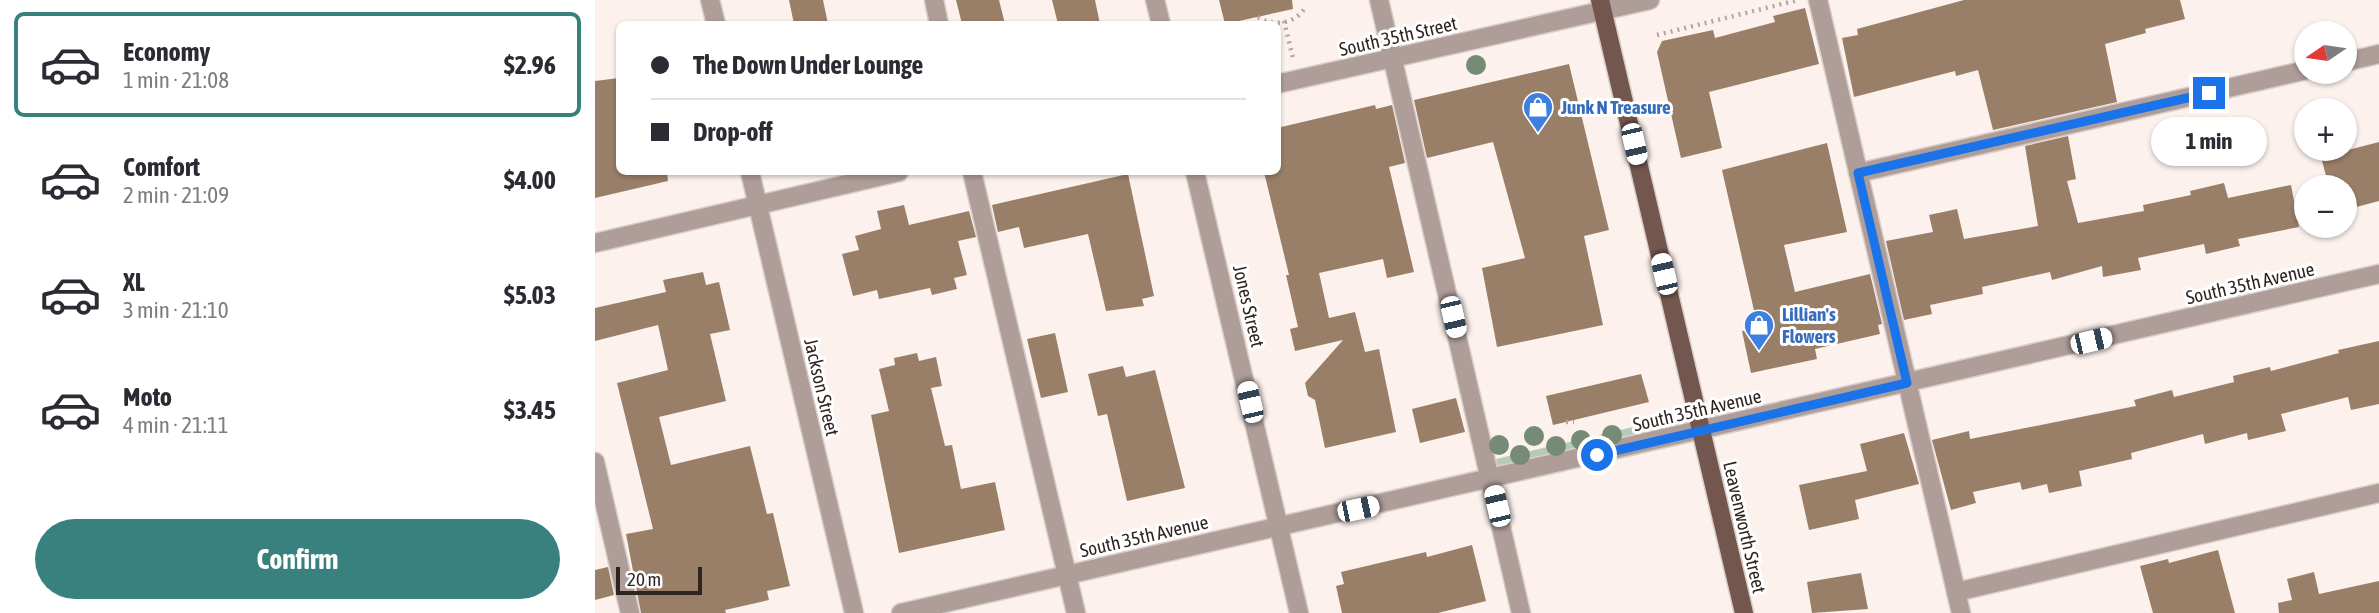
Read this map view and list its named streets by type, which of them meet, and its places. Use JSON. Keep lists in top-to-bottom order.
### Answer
{
  "streets": {
    "main road": ["Leavenworth Street"],
    "street": [
      "South 35th Street",
      "South 35th Avenue",
      "Jones Street",
      "Jackson Street"
    ]
  },
  "crossings": [
    ["South 35th Street", "Leavenworth Street"],
    ["South 35th Avenue", "Jones Street"],
    ["South 35th Avenue", "Leavenworth Street"]
  ],
  "places": {
    "shop": ["Junk N Treasure", "Lillian's Flowers"]
  },
  "scale_bar": "20 m",
  "north": "left",
  "page": {
    "list": [
      {
        "name": "Economy",
        "note": "1 min · 21:08",
        "value": "$2.96"
      },
      {
        "name": "Comfort",
        "note": "2 min · 21:09",
        "value": "$4.00"
      },
      {
        "name": "XL",
        "note": "3 min · 21:10",
        "value": "$5.03"
      },
      {
        "name": "Moto",
        "note": "4 min · 21:11",
        "value": "$3.45"
      }
    ],
    "map_buttons": ["+", "−"],
    "banner": ["The Down Under Lounge", "Drop-off"],
    "bubble": "1 min",
    "buttons": "Confirm",
    "scale": "20 m"
  }
}
